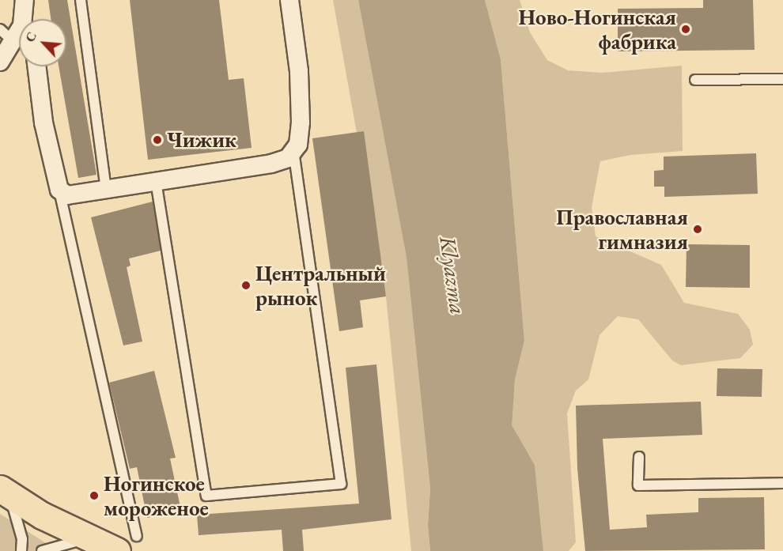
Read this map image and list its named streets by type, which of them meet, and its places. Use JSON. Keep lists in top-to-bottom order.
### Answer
{
  "water": ["Klyazma"],
  "places": [
    "Ново-Ногинская фабрика",
    "Чижик",
    "Православная гимназия",
    "Центральный рынок",
    "Ногинское мороженое"
  ],
  "north": "top left"
}
